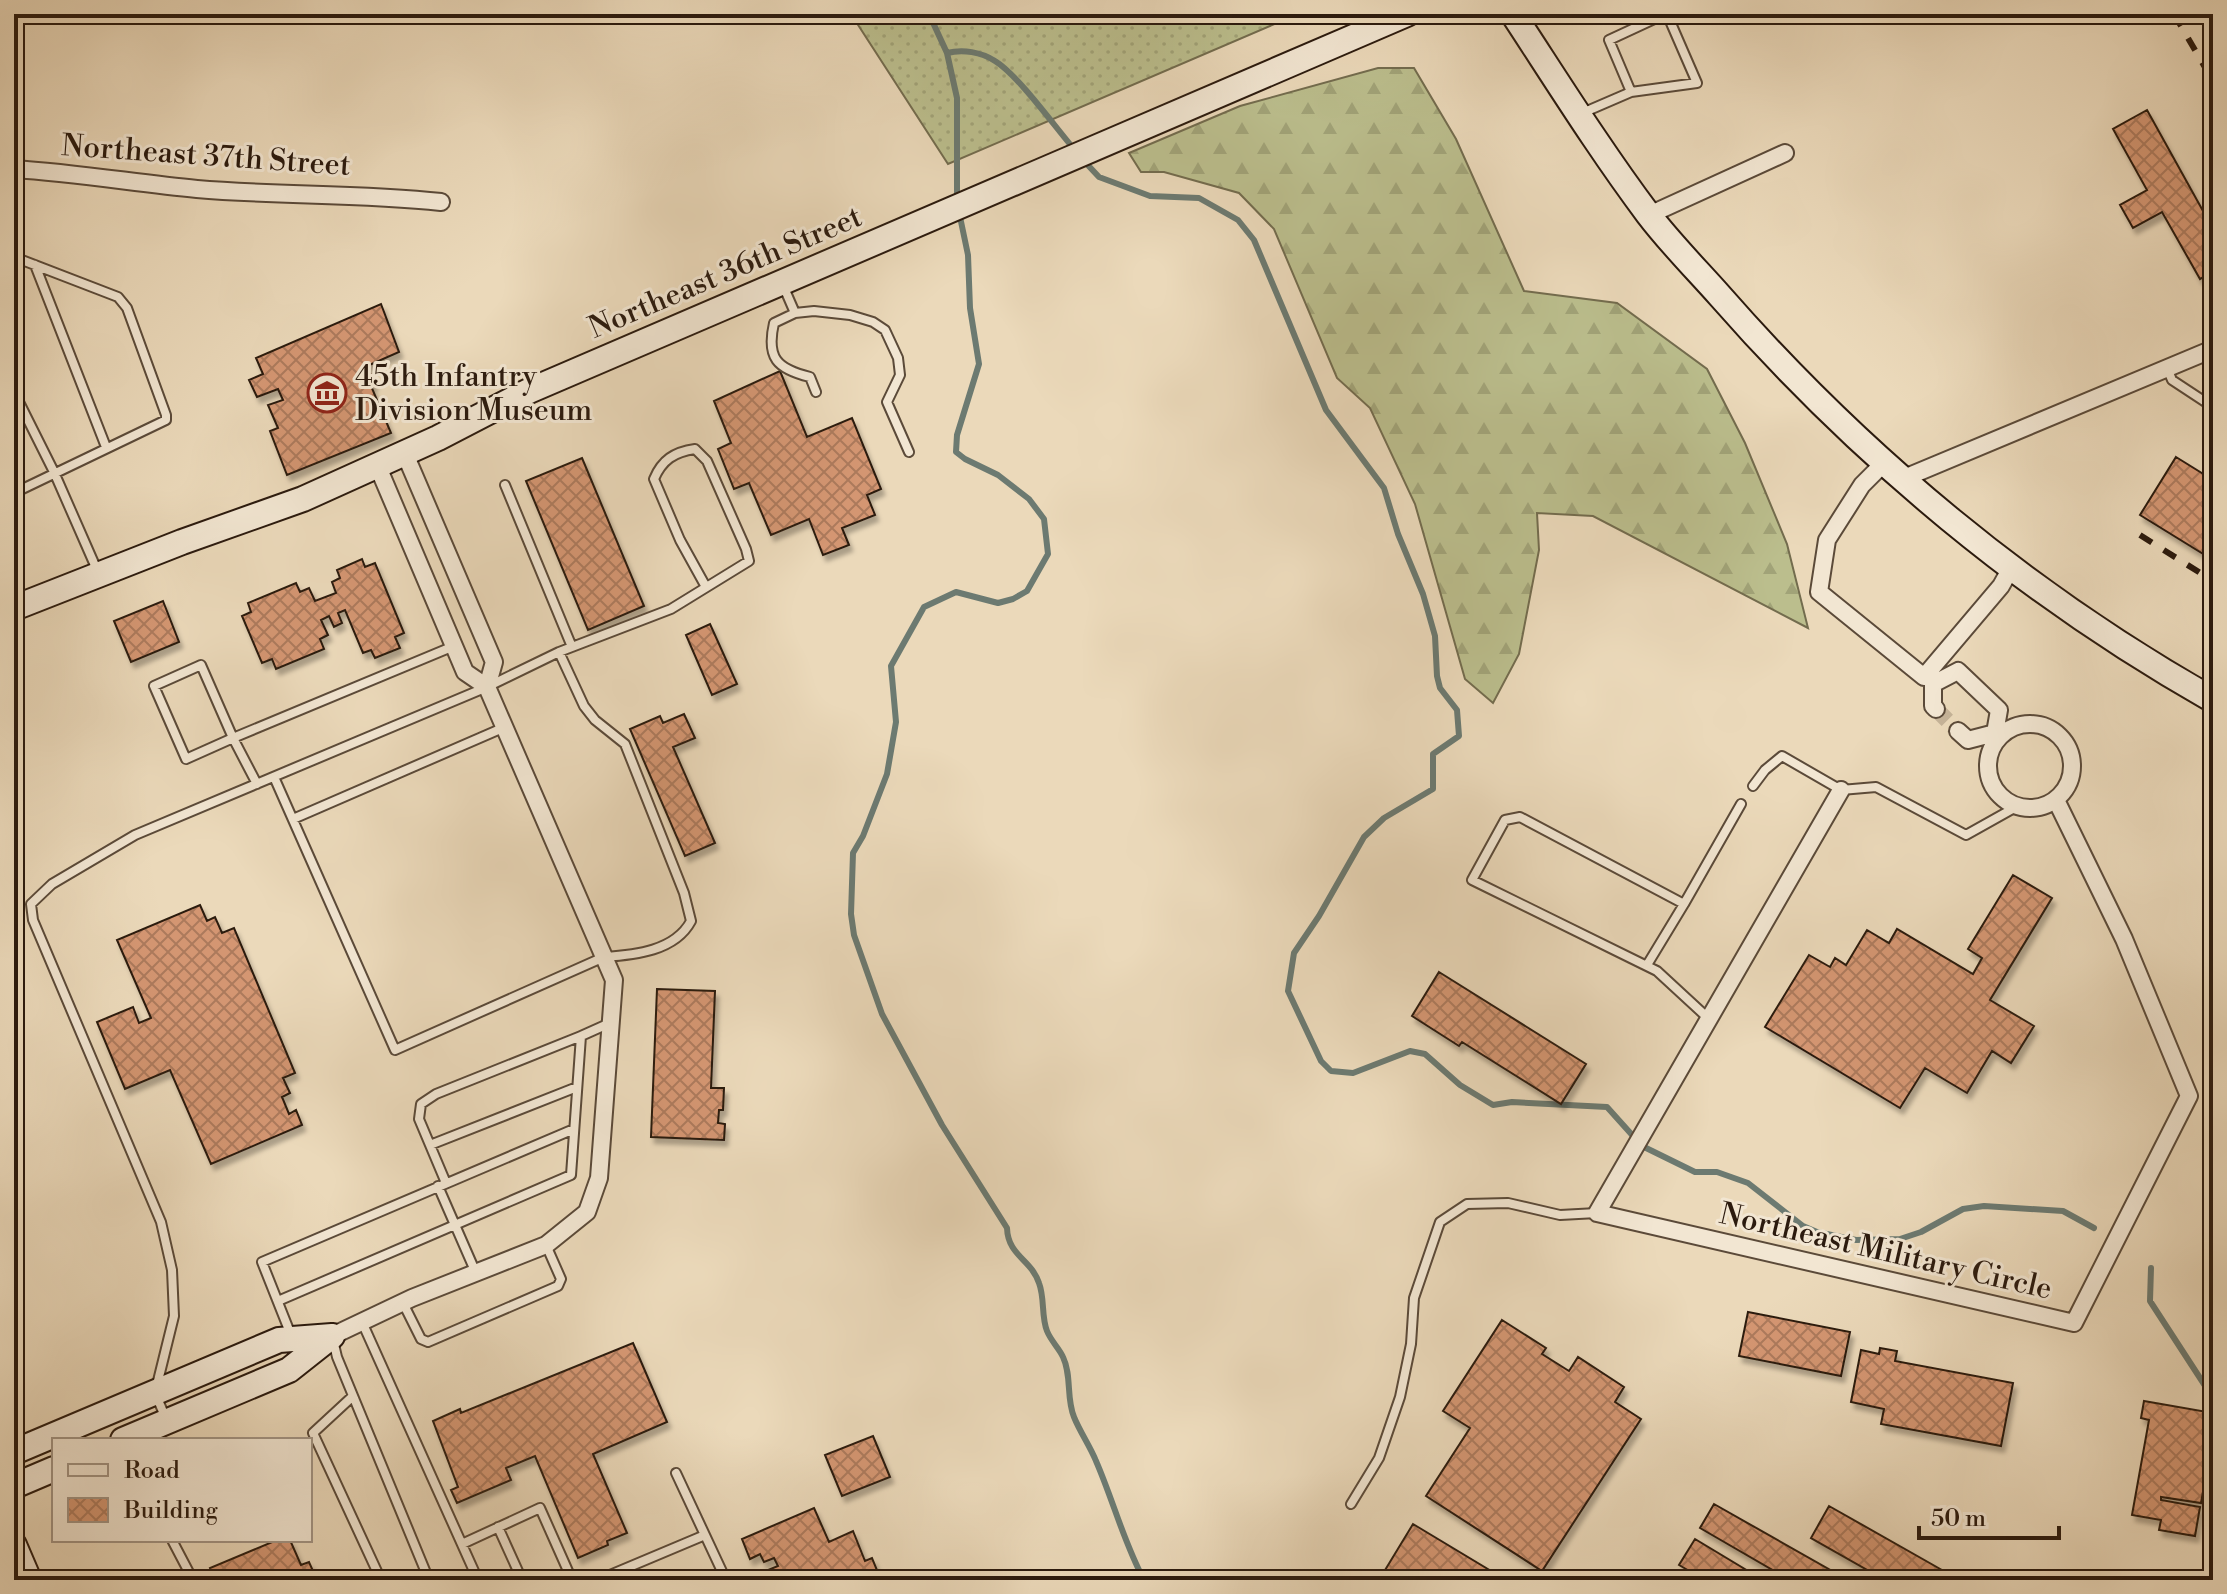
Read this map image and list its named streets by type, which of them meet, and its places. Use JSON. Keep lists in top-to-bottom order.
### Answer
{
  "streets": {
    "street": ["Northeast 37th Street", "Northeast 36th Street", "Northeast Military Circle"]
  },
  "places": {
    "museum": ["45th Infantry Division Museum"]
  },
  "legend": ["Road", "Building"],
  "scale_bar": "50 m"
}
